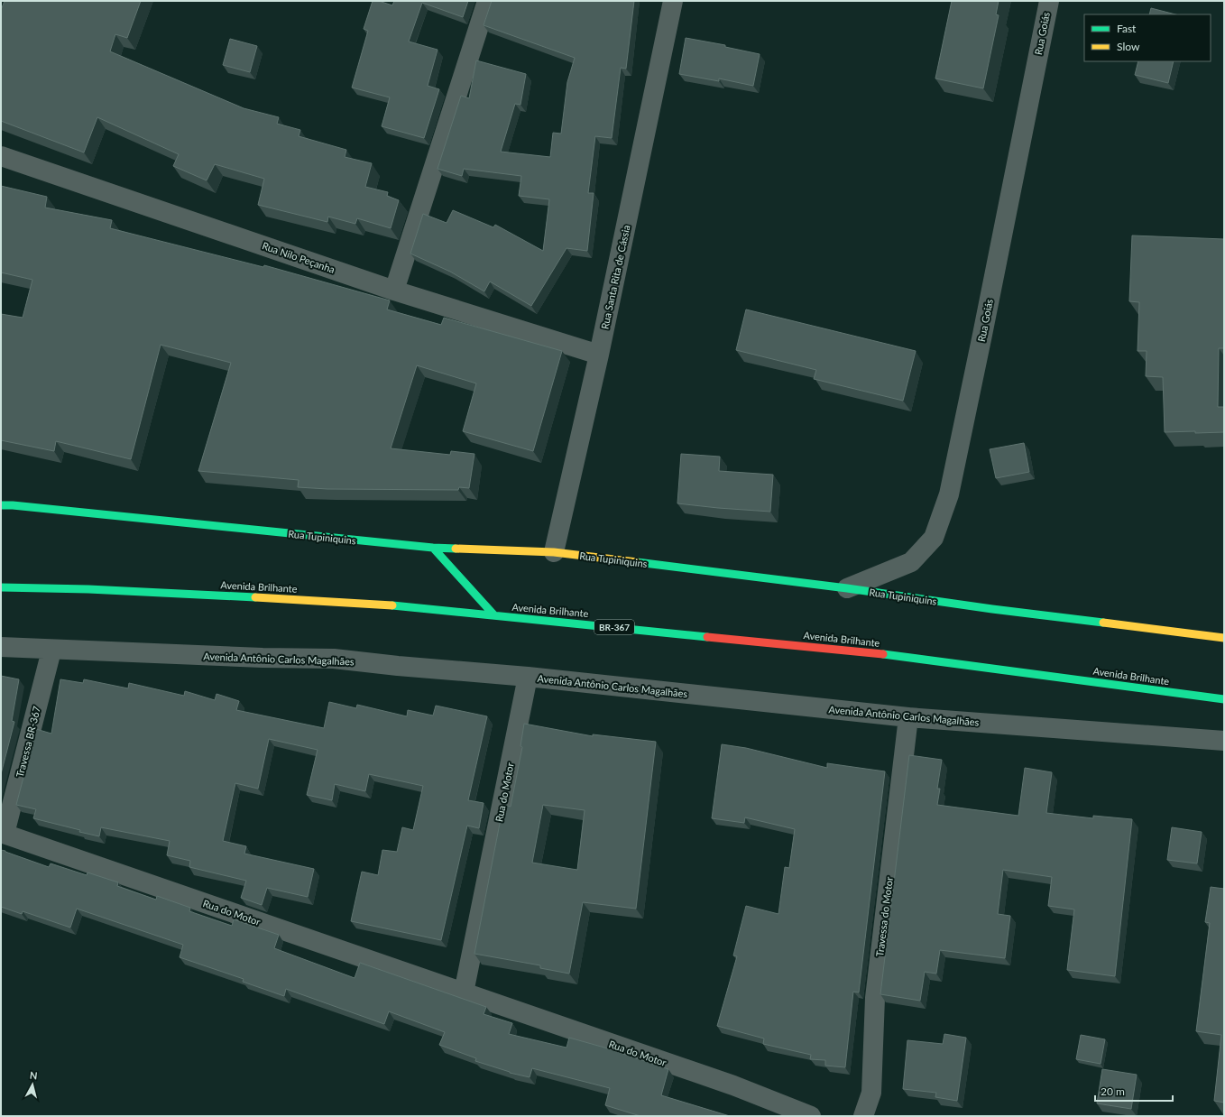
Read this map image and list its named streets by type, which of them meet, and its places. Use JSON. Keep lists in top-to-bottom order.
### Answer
{
  "streets": {
    "main road": ["Rua Tupiniquins", "Avenida Brilhante", "BR-367"],
    "street": [
      "Rua Goiás",
      "Rua Nilo Peçanha",
      "Rua Santa Rita de Cássia",
      "Avenida Antônio Carlos Magalhães",
      "Travessa BR-367",
      "Rua do Motor",
      "Travessa do Motor"
    ]
  },
  "crossings": [
    ["Rua Goiás", "Rua Tupiniquins"],
    ["Rua Nilo Peçanha", "Rua Santa Rita de Cássia"],
    ["Rua Santa Rita de Cássia", "Rua Tupiniquins"],
    ["Avenida Antônio Carlos Magalhães", "Travessa BR-367"],
    ["Avenida Antônio Carlos Magalhães", "Rua do Motor"],
    ["Avenida Antônio Carlos Magalhães", "Travessa do Motor"],
    ["Travessa BR-367", "Rua do Motor"]
  ],
  "legend": ["Fast", "Slow"],
  "scale_bar": "20 m",
  "north": "top"
}
